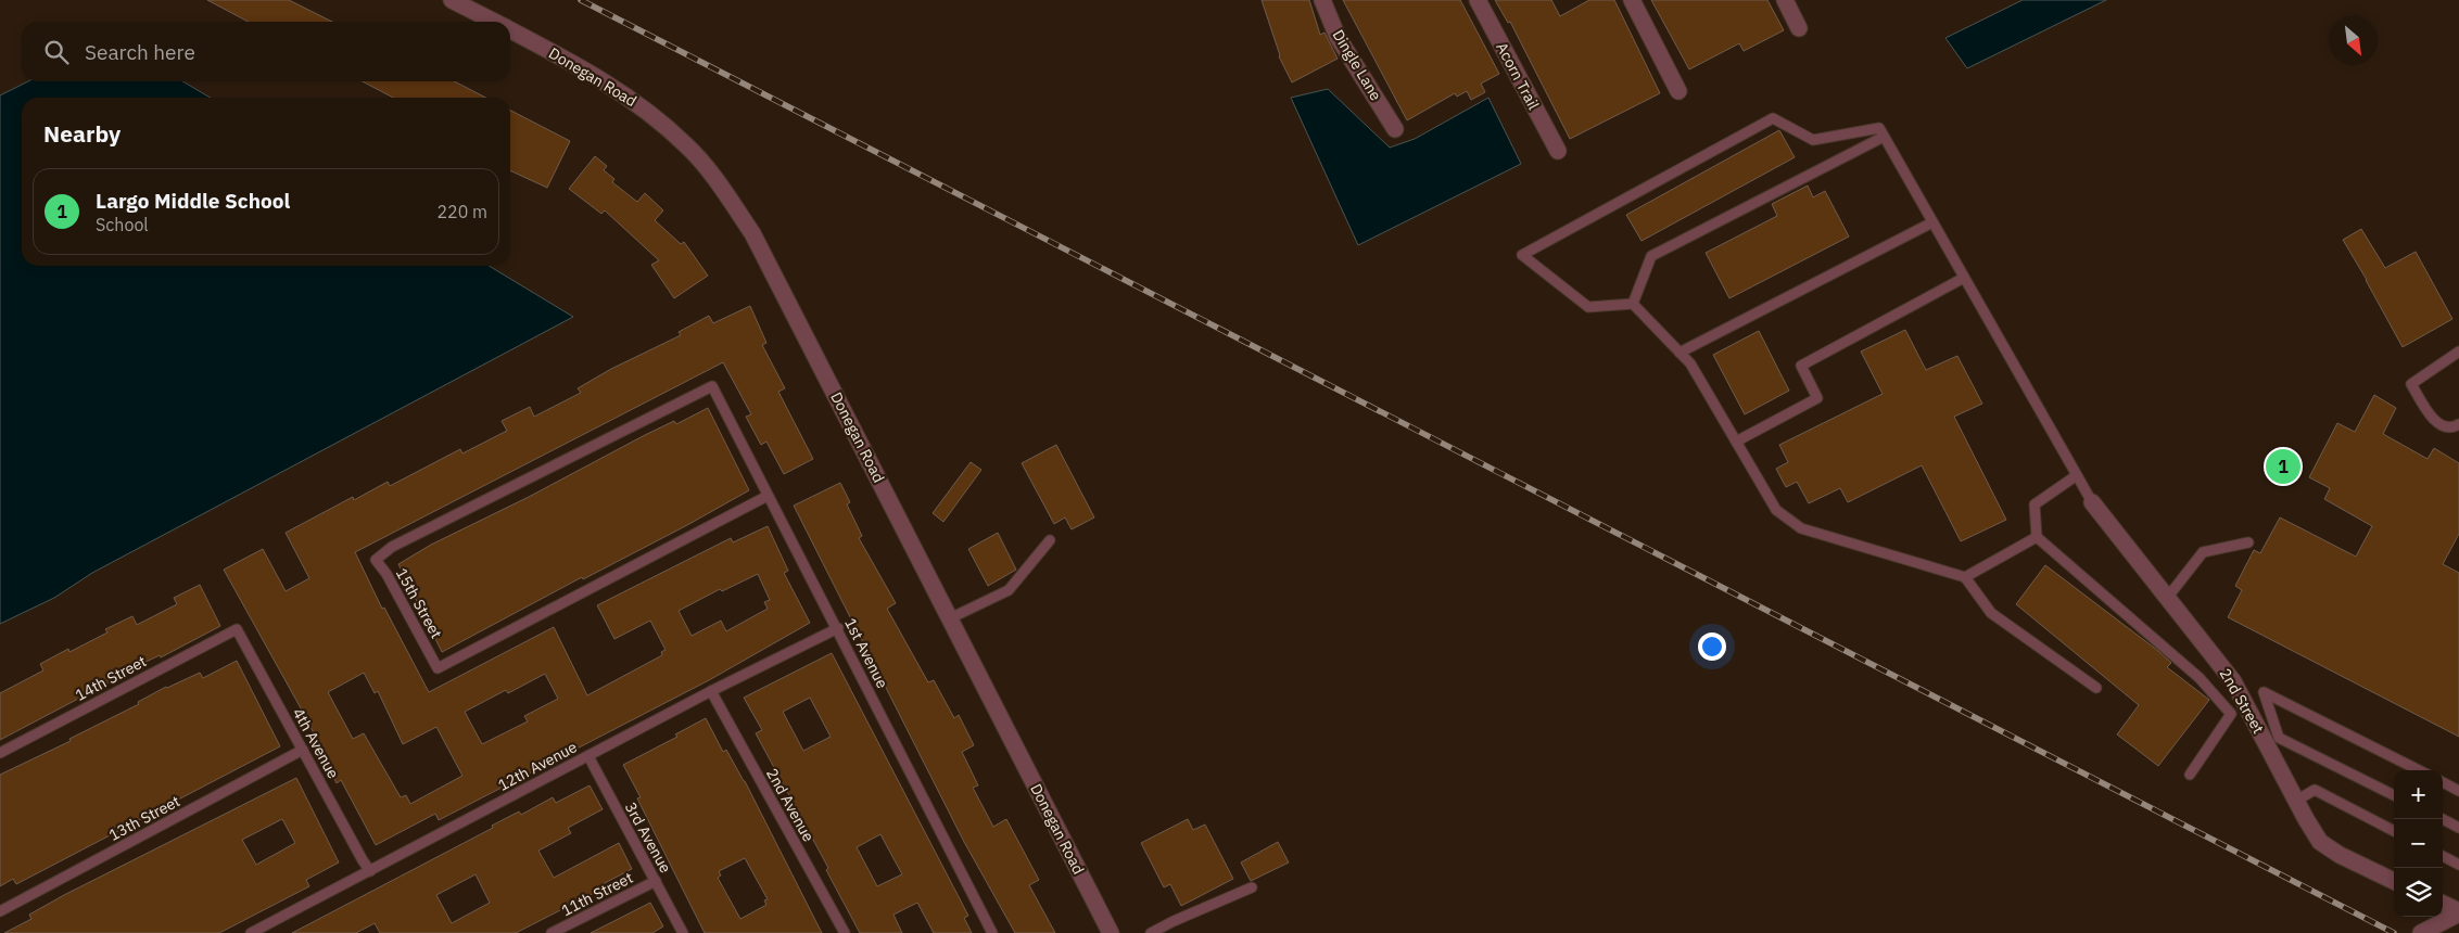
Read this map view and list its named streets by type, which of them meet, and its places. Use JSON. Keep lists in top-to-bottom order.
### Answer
{
  "streets": {
    "street": [
      "Dingle Lane",
      "Acorn Trail",
      "Donegan Road",
      "2nd Street"
    ],
    "lane": [
      "15th Street",
      "1st Avenue",
      "14th Street",
      "4th Avenue",
      "12th Avenue",
      "2nd Avenue",
      "13th Street",
      "3rd Avenue",
      "11th Street"
    ]
  },
  "crossings": [
    ["15th Street", "1st Avenue"],
    ["1st Avenue", "12th Avenue"],
    ["14th Street", "4th Avenue"],
    ["4th Avenue", "12th Avenue"],
    ["4th Avenue", "13th Street"],
    ["12th Avenue", "2nd Avenue"],
    ["12th Avenue", "3rd Avenue"],
    ["3rd Avenue", "11th Street"]
  ],
  "north": "bottom right",
  "page": {
    "search": "Search here",
    "heading": "Nearby",
    "list": [
      {
        "mark": "1",
        "name": "Largo Middle School",
        "note": "School",
        "value": "220 m"
      }
    ],
    "pins": "1",
    "map_buttons": ["+", "−"]
  }
}
